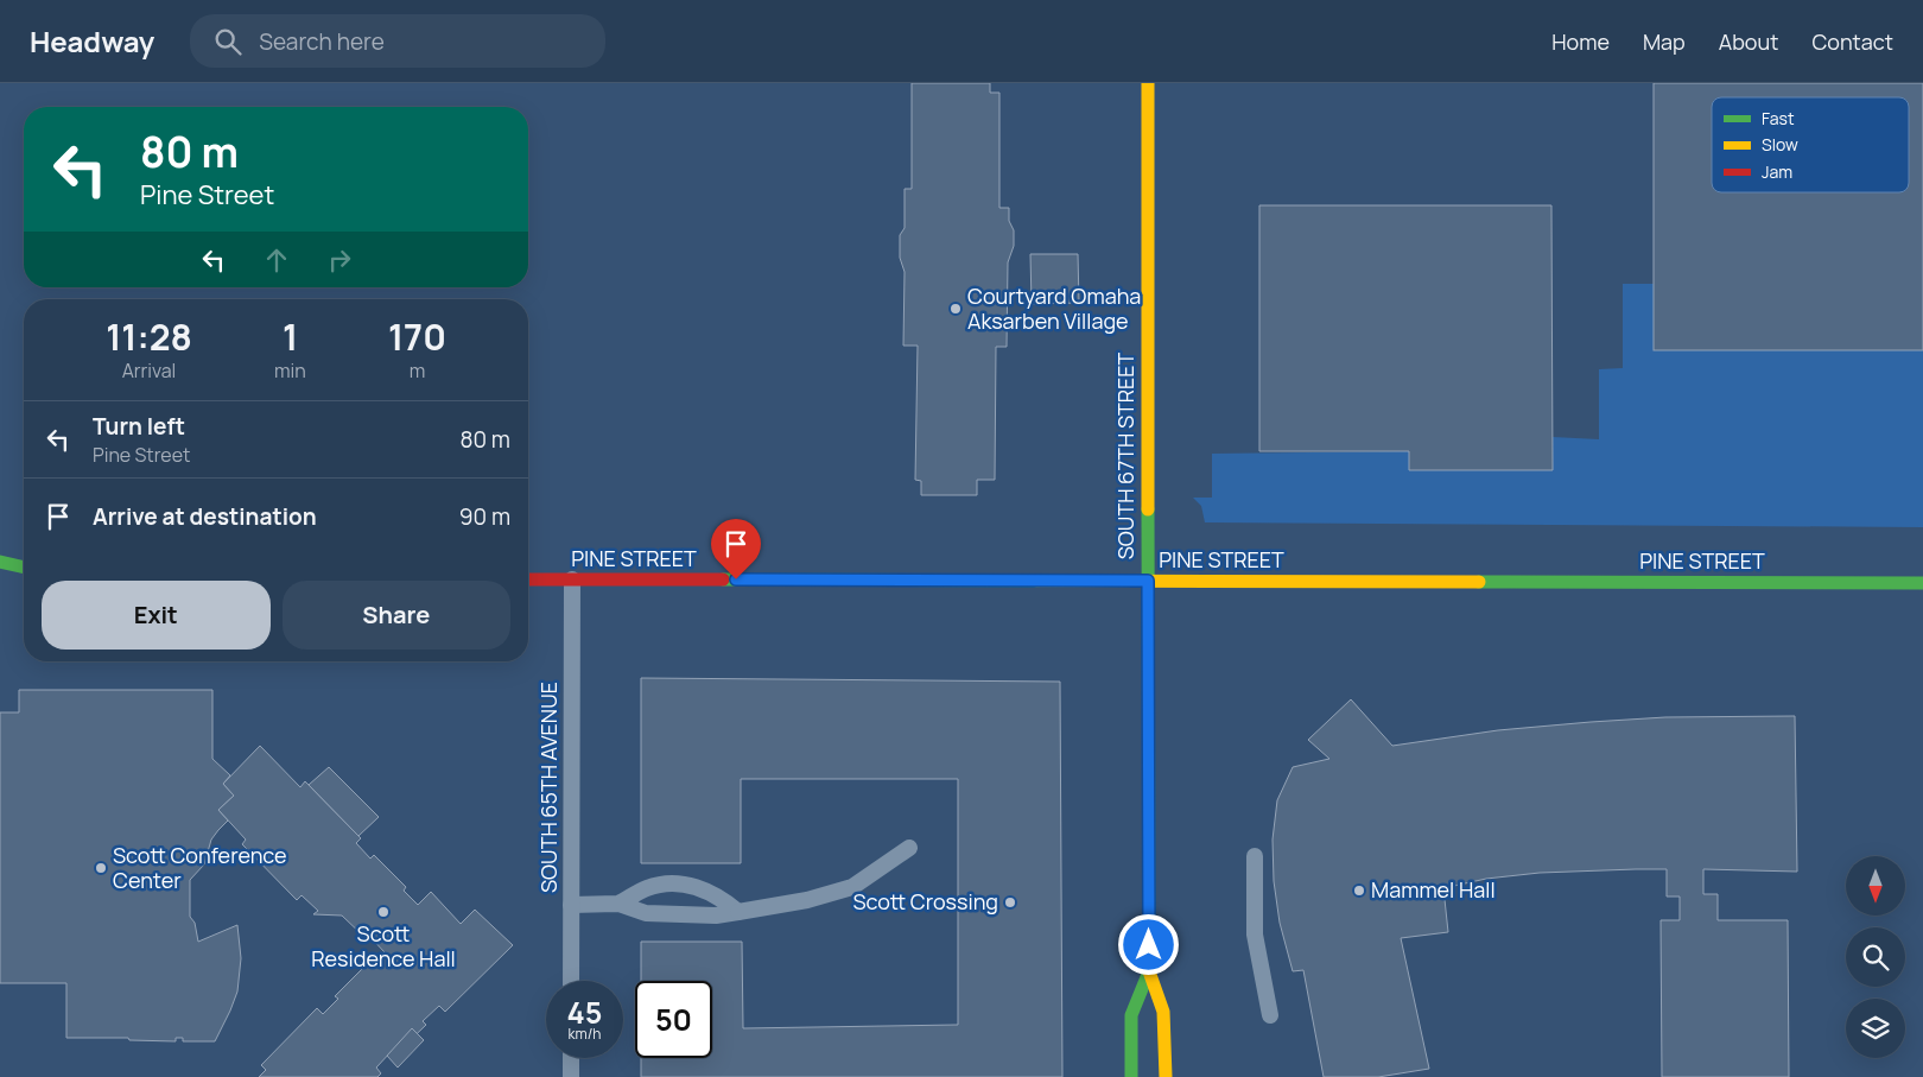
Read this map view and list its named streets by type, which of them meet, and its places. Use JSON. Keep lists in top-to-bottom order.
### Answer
{
  "streets": {
    "street": ["SOUTH 67TH STREET", "PINE STREET"],
    "lane": ["SOUTH 65TH AVENUE"]
  },
  "crossings": [
    ["SOUTH 67TH STREET", "PINE STREET"],
    ["PINE STREET", "SOUTH 65TH AVENUE"]
  ],
  "places": [
    "Courtyard Omaha Aksarben Village",
    "Scott Conference Center",
    "Mammel Hall",
    "Scott Crossing",
    "Scott Residence Hall"
  ],
  "legend": ["Fast", "Slow", "Jam"],
  "north": "bottom",
  "page": {
    "header": "Headway",
    "search": "Search here",
    "nav": [
      "Home",
      "Map",
      "About",
      "Contact"
    ],
    "turn": ["80 m", "Pine Street"],
    "eta": [
      "11:28",
      "Arrival",
      "1",
      "min",
      "170",
      "m"
    ],
    "list": [
      {
        "name": "Turn left",
        "note": "Pine Street",
        "value": "80 m"
      },
      {
        "name": "Arrive at destination",
        "value": "90 m"
      }
    ],
    "buttons": ["Exit", "Share"],
    "speed": "45 km/h",
    "limit": "50"
  }
}
